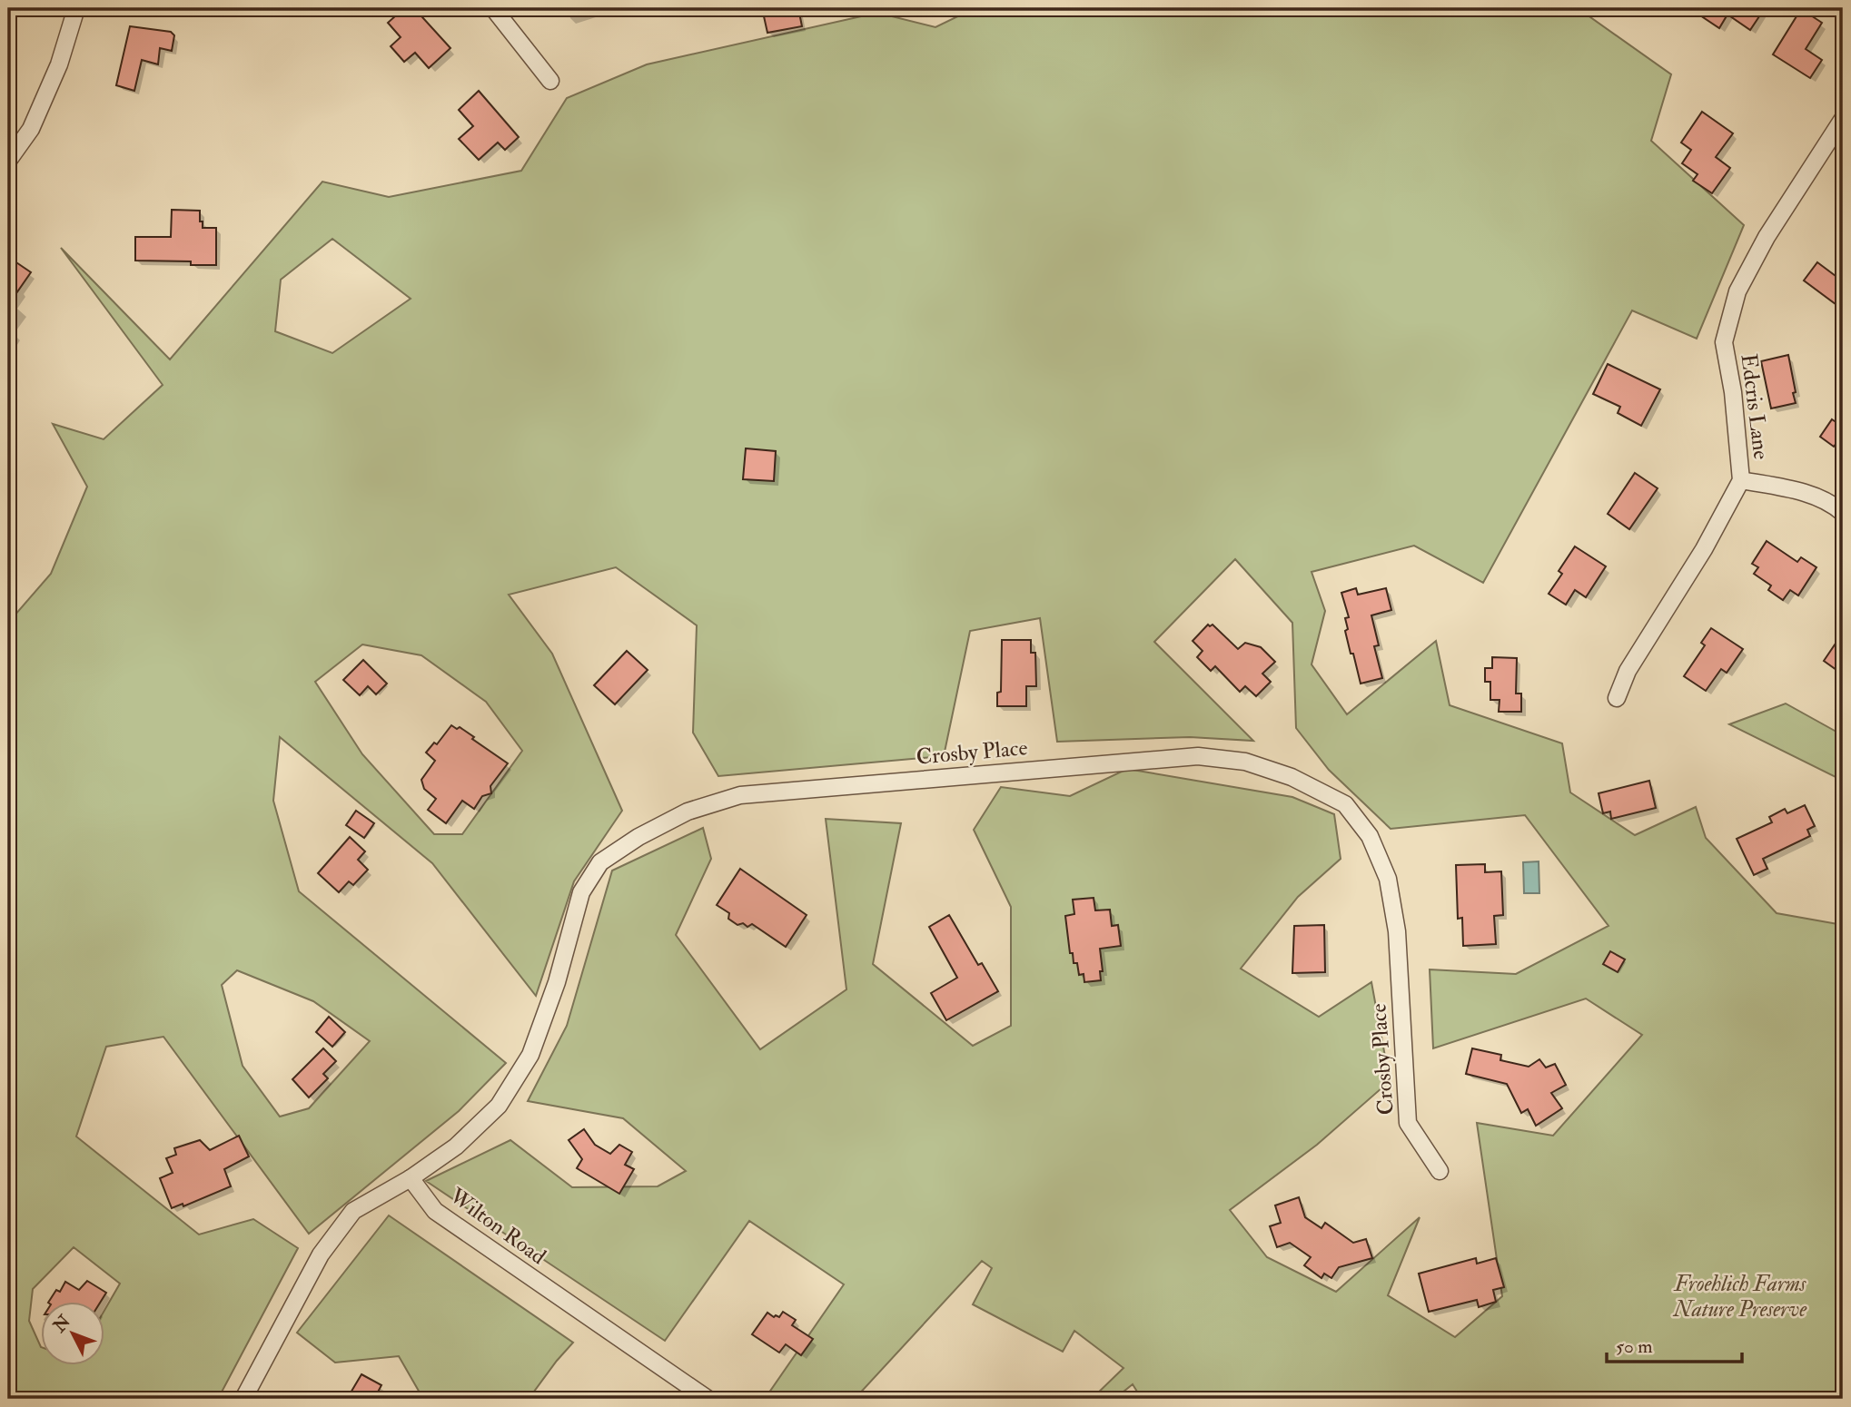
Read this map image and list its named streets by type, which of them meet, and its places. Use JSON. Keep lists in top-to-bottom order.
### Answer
{
  "streets": {
    "street": ["Edcris Lane", "Crosby Place", "Wilton Road"]
  },
  "crossings": [
    ["Crosby Place", "Wilton Road"]
  ],
  "parks": ["Froehlich Farms Nature Preserve"],
  "scale_bar": "50 m",
  "north": "top left"
}
